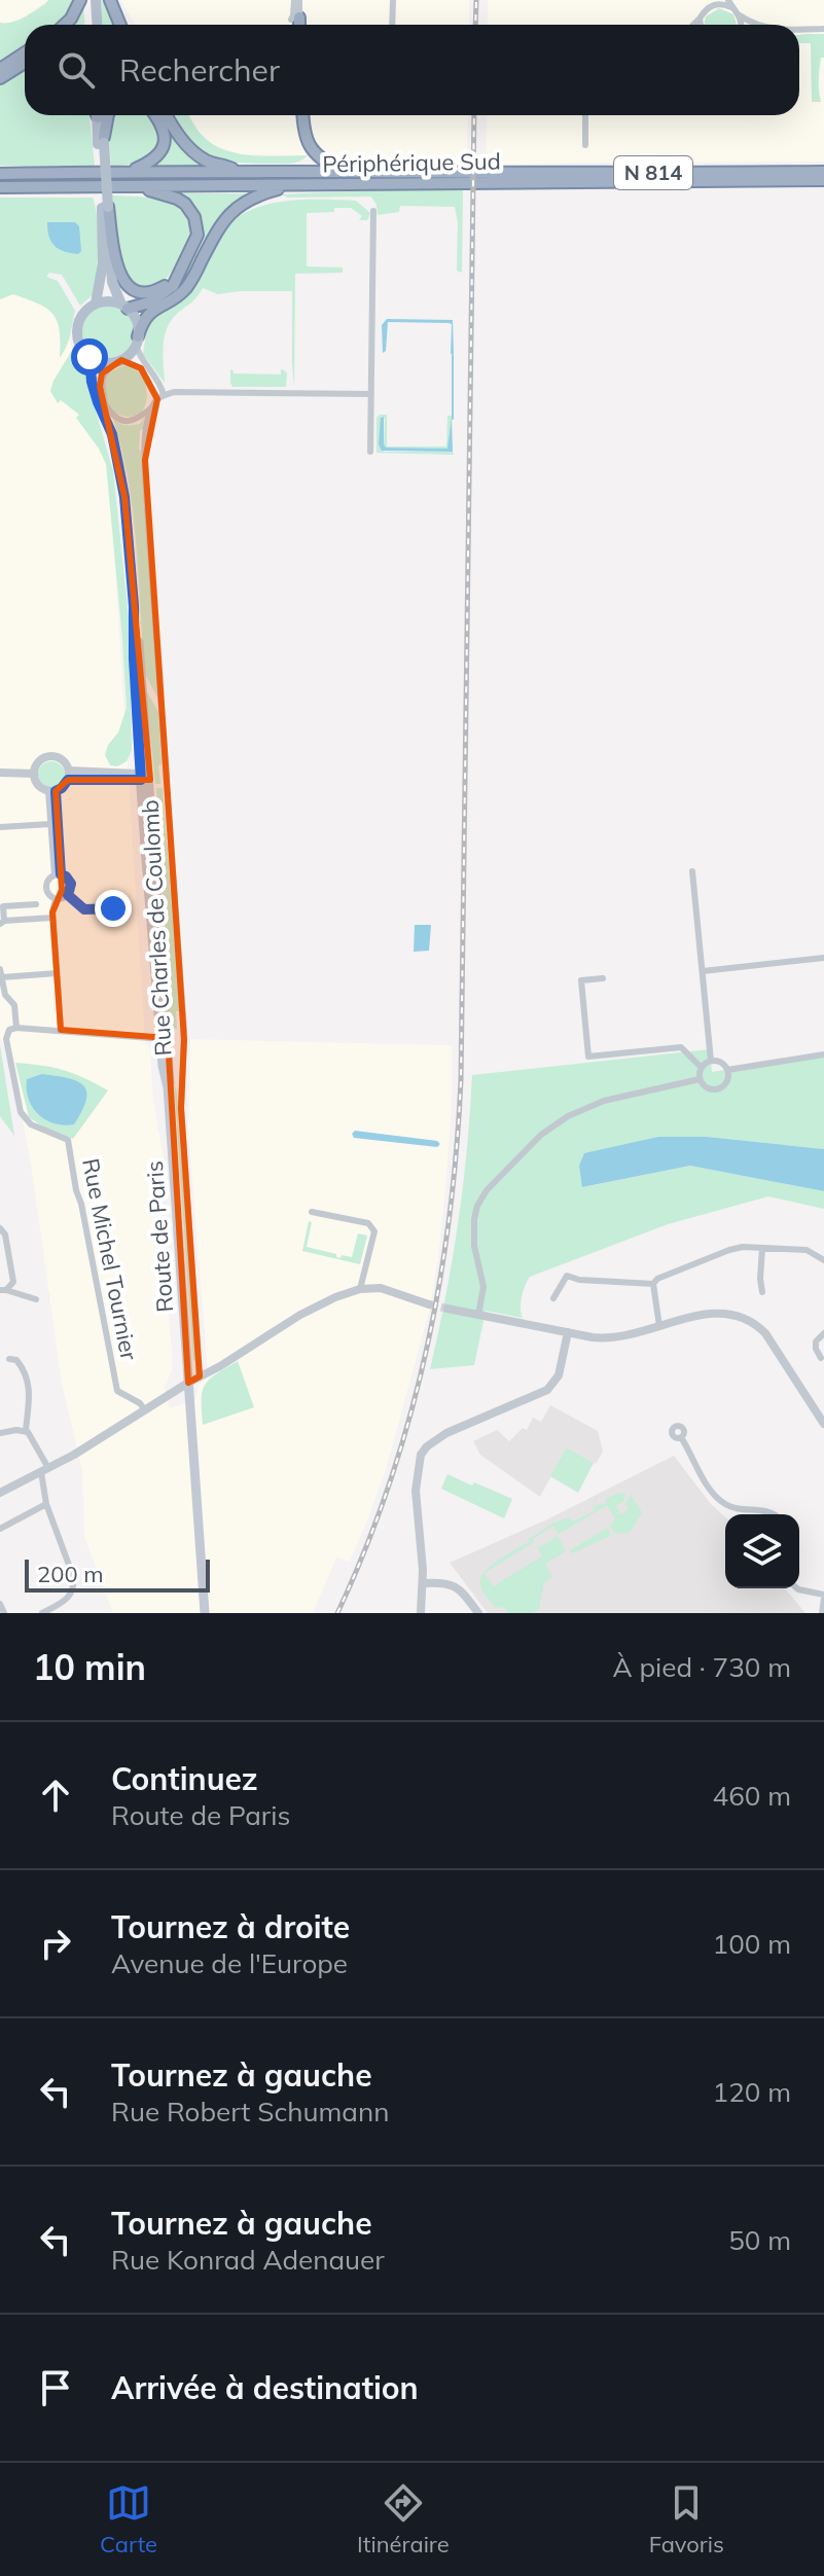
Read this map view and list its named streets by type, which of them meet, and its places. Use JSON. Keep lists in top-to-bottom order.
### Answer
{
  "streets": {
    "highway": ["Périphérique Sud", "N 814"],
    "main road": ["Route de Paris"],
    "street": ["Rue Charles de Coulomb", "Rue Michel Tournier"]
  },
  "crossings": [
    ["Périphérique Sud", "N 814"],
    ["N 814", "Route de Paris"],
    ["Rue Charles de Coulomb", "Route de Paris"]
  ],
  "scale_bar": "200 m",
  "page": {
    "search": "Rechercher",
    "scale": "200 m",
    "heading": ["10 min", "À pied · 730 m"],
    "list": [
      ["Continuez", "Route de Paris", "460 m"],
      ["Tournez à droite", "Avenue de l'Europe", "100 m"],
      ["Tournez à gauche", "Rue Robert Schumann", "120 m"],
      ["Tournez à gauche", "Rue Konrad Adenauer", "50 m"],
      "Arrivée à destination"
    ],
    "nav": ["Carte", "Itinéraire", "Favoris"]
  }
}
